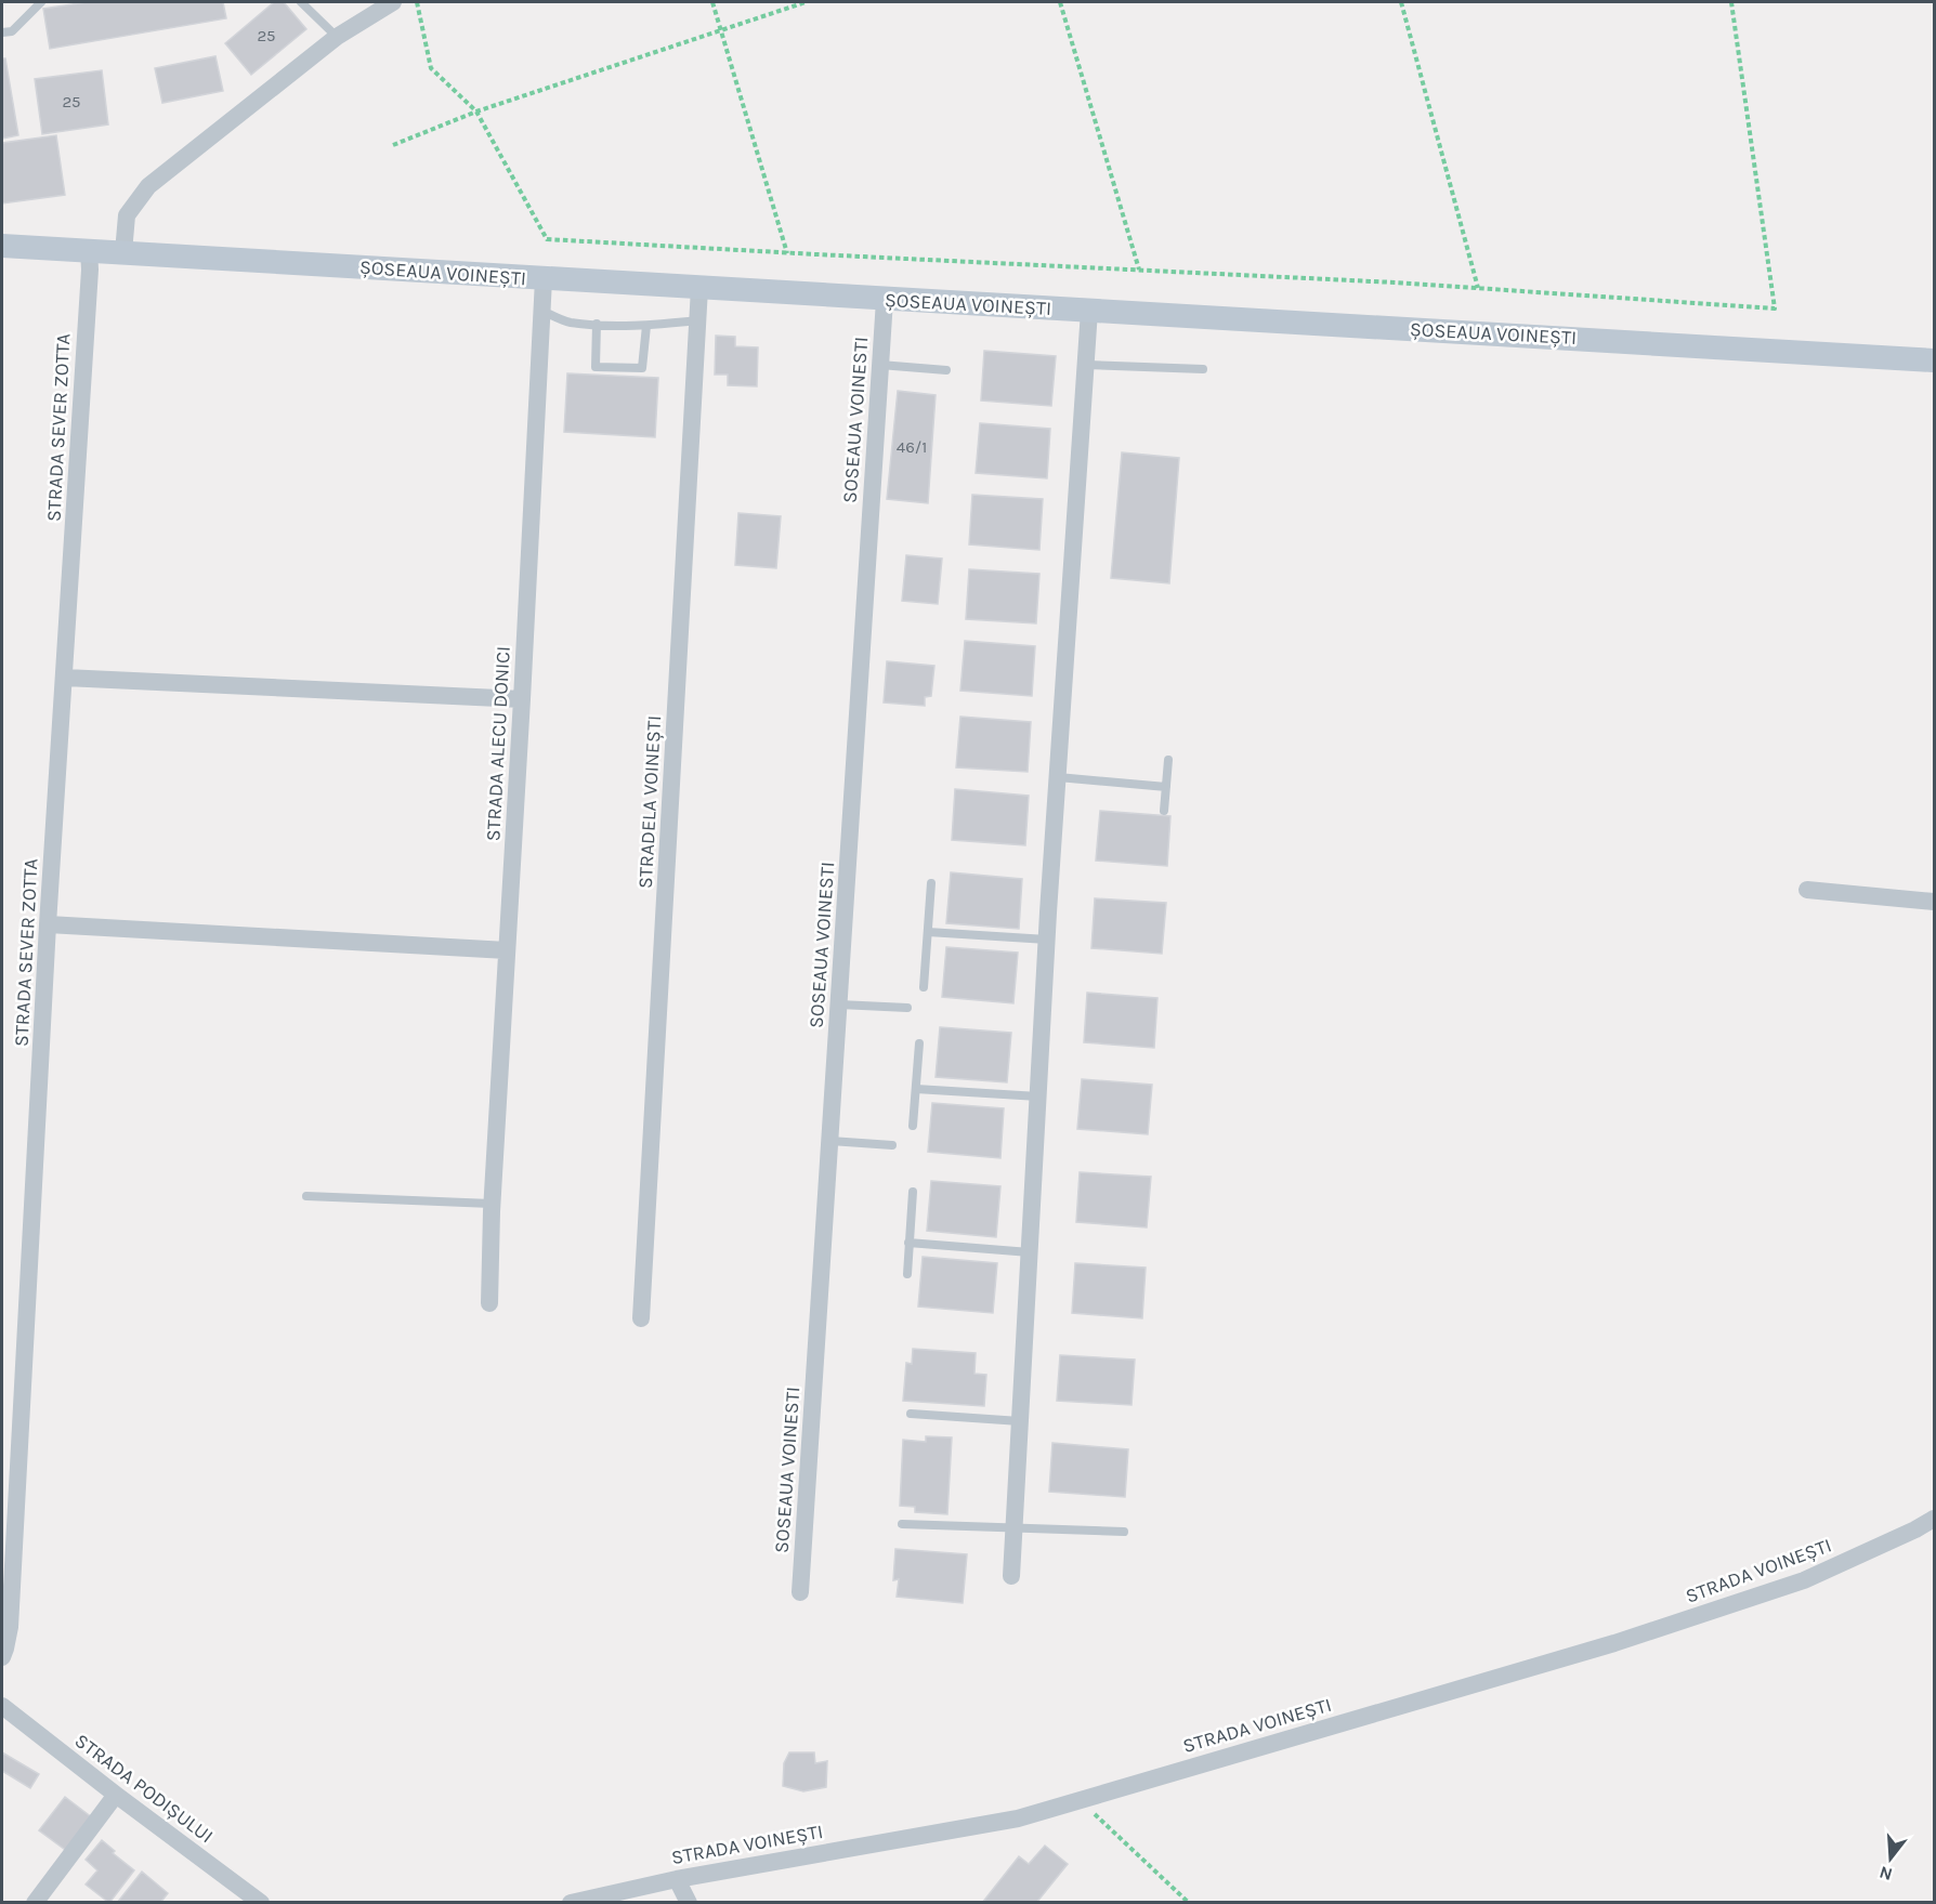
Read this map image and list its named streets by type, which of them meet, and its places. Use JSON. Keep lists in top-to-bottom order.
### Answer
{
  "streets": {
    "main road": ["ȘOSEAUA VOINEȘTI"],
    "street": [
      "SOSEAUA VOINESTI",
      "STRADA SEVER ZOTTA",
      "STRADA ALECU DONICI",
      "STRADELA VOINEȘTI",
      "STRADA VOINEȘTI",
      "STRADA PODIȘULUI"
    ]
  },
  "crossings": [
    ["ȘOSEAUA VOINEȘTI", "SOSEAUA VOINESTI"],
    ["ȘOSEAUA VOINEȘTI", "STRADA SEVER ZOTTA"],
    ["ȘOSEAUA VOINEȘTI", "STRADA ALECU DONICI"],
    ["ȘOSEAUA VOINEȘTI", "STRADELA VOINEȘTI"]
  ],
  "house_numbers": ["25", "25", "46/1"],
  "north": "bottom"
}
